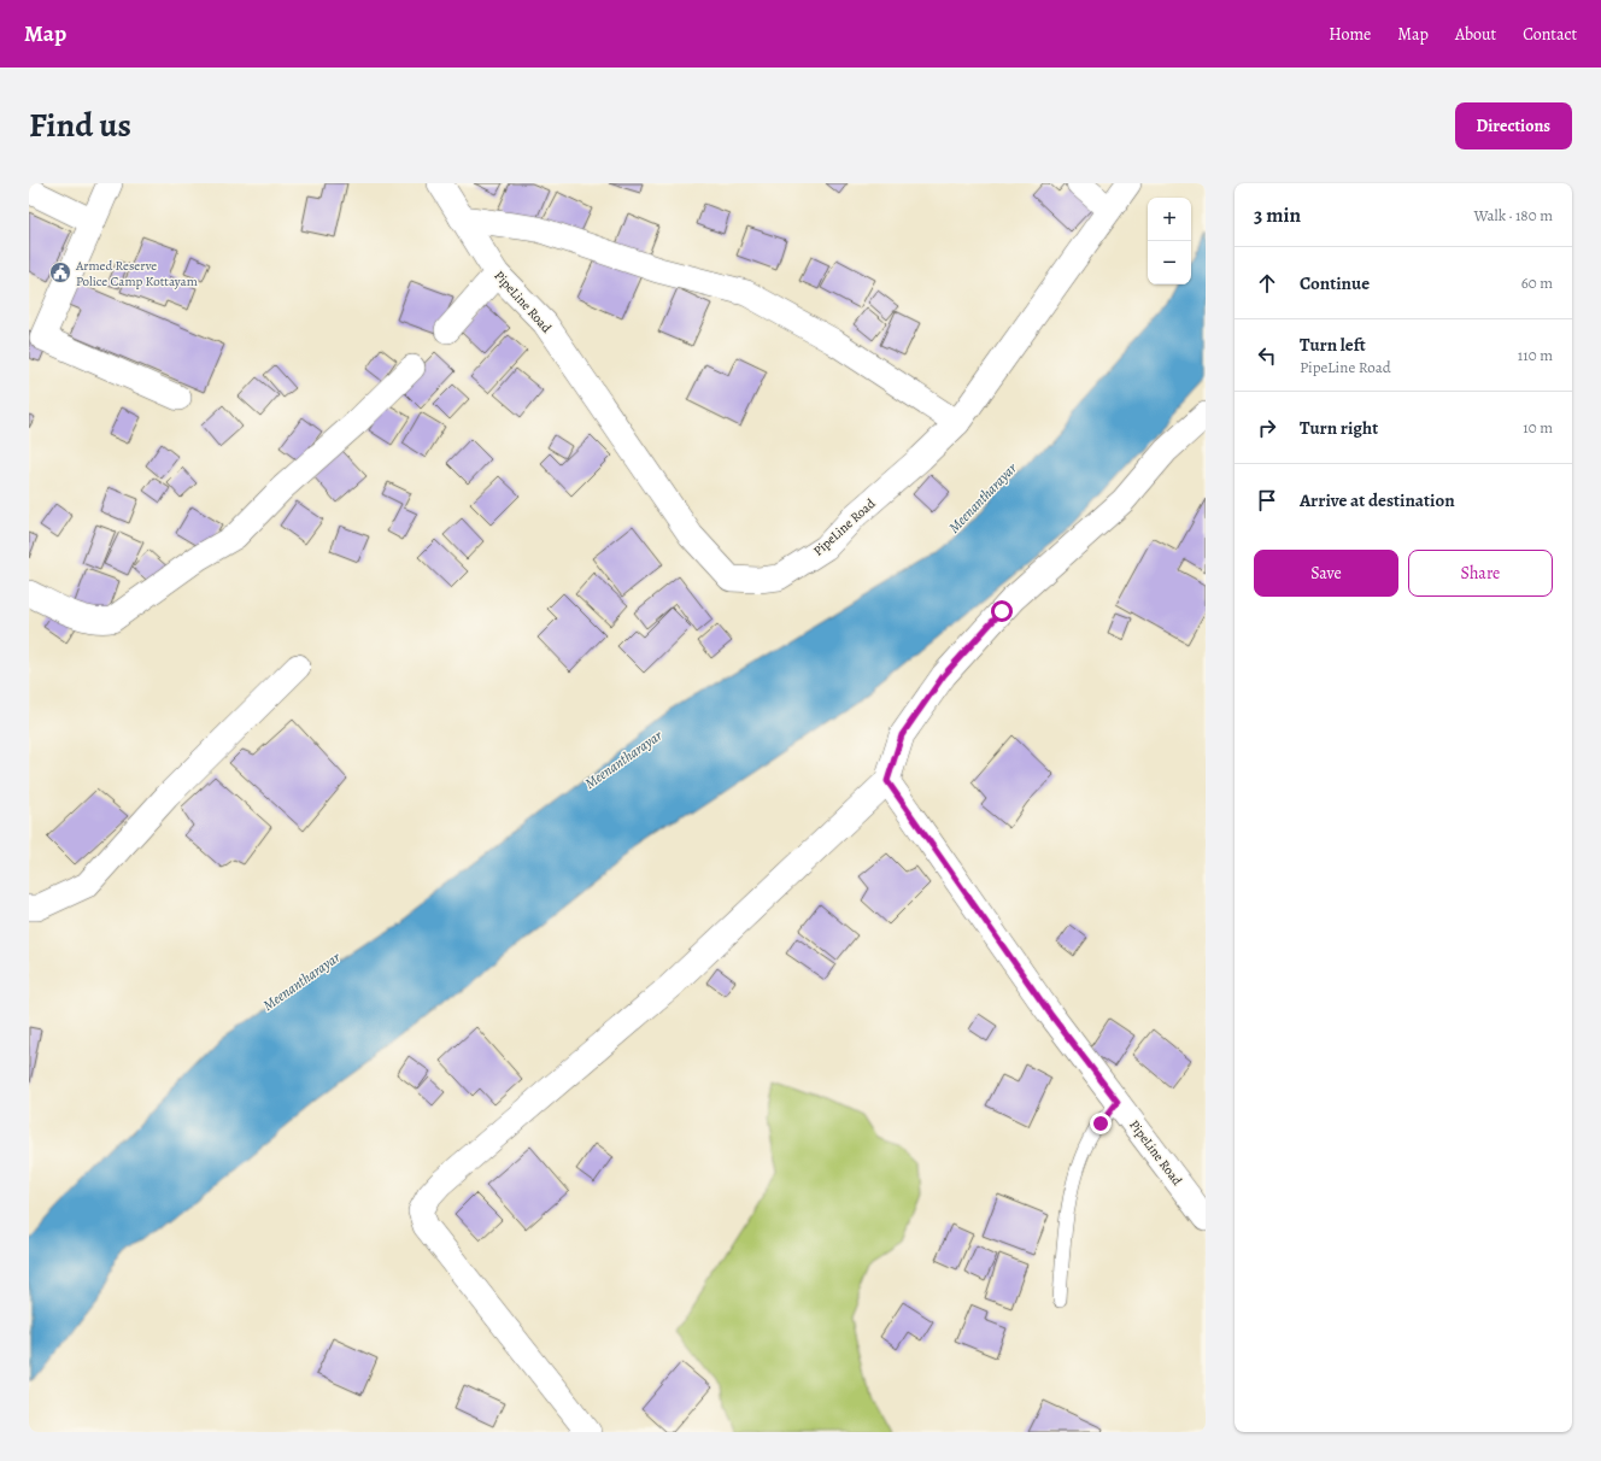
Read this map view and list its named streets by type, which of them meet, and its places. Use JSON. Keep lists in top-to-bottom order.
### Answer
{
  "streets": {
    "street": ["PipeLine Road"]
  },
  "water": ["Meenantharayar"],
  "places": {
    "public building": ["Armed Reserve Police Camp Kottayam"]
  },
  "page": {
    "header": "Map",
    "nav": [
      "Home",
      "Map",
      "About",
      "Contact"
    ],
    "title": "Find us",
    "buttons": [
      "Directions",
      ["Save", "Share"]
    ],
    "heading": ["3 min", "Walk · 180 m"],
    "map_buttons": ["+", "−"],
    "list": [
      ["Continue", "60 m"],
      ["Turn left", "PipeLine Road", "110 m"],
      ["Turn right", "10 m"],
      "Arrive at destination"
    ]
  }
}
